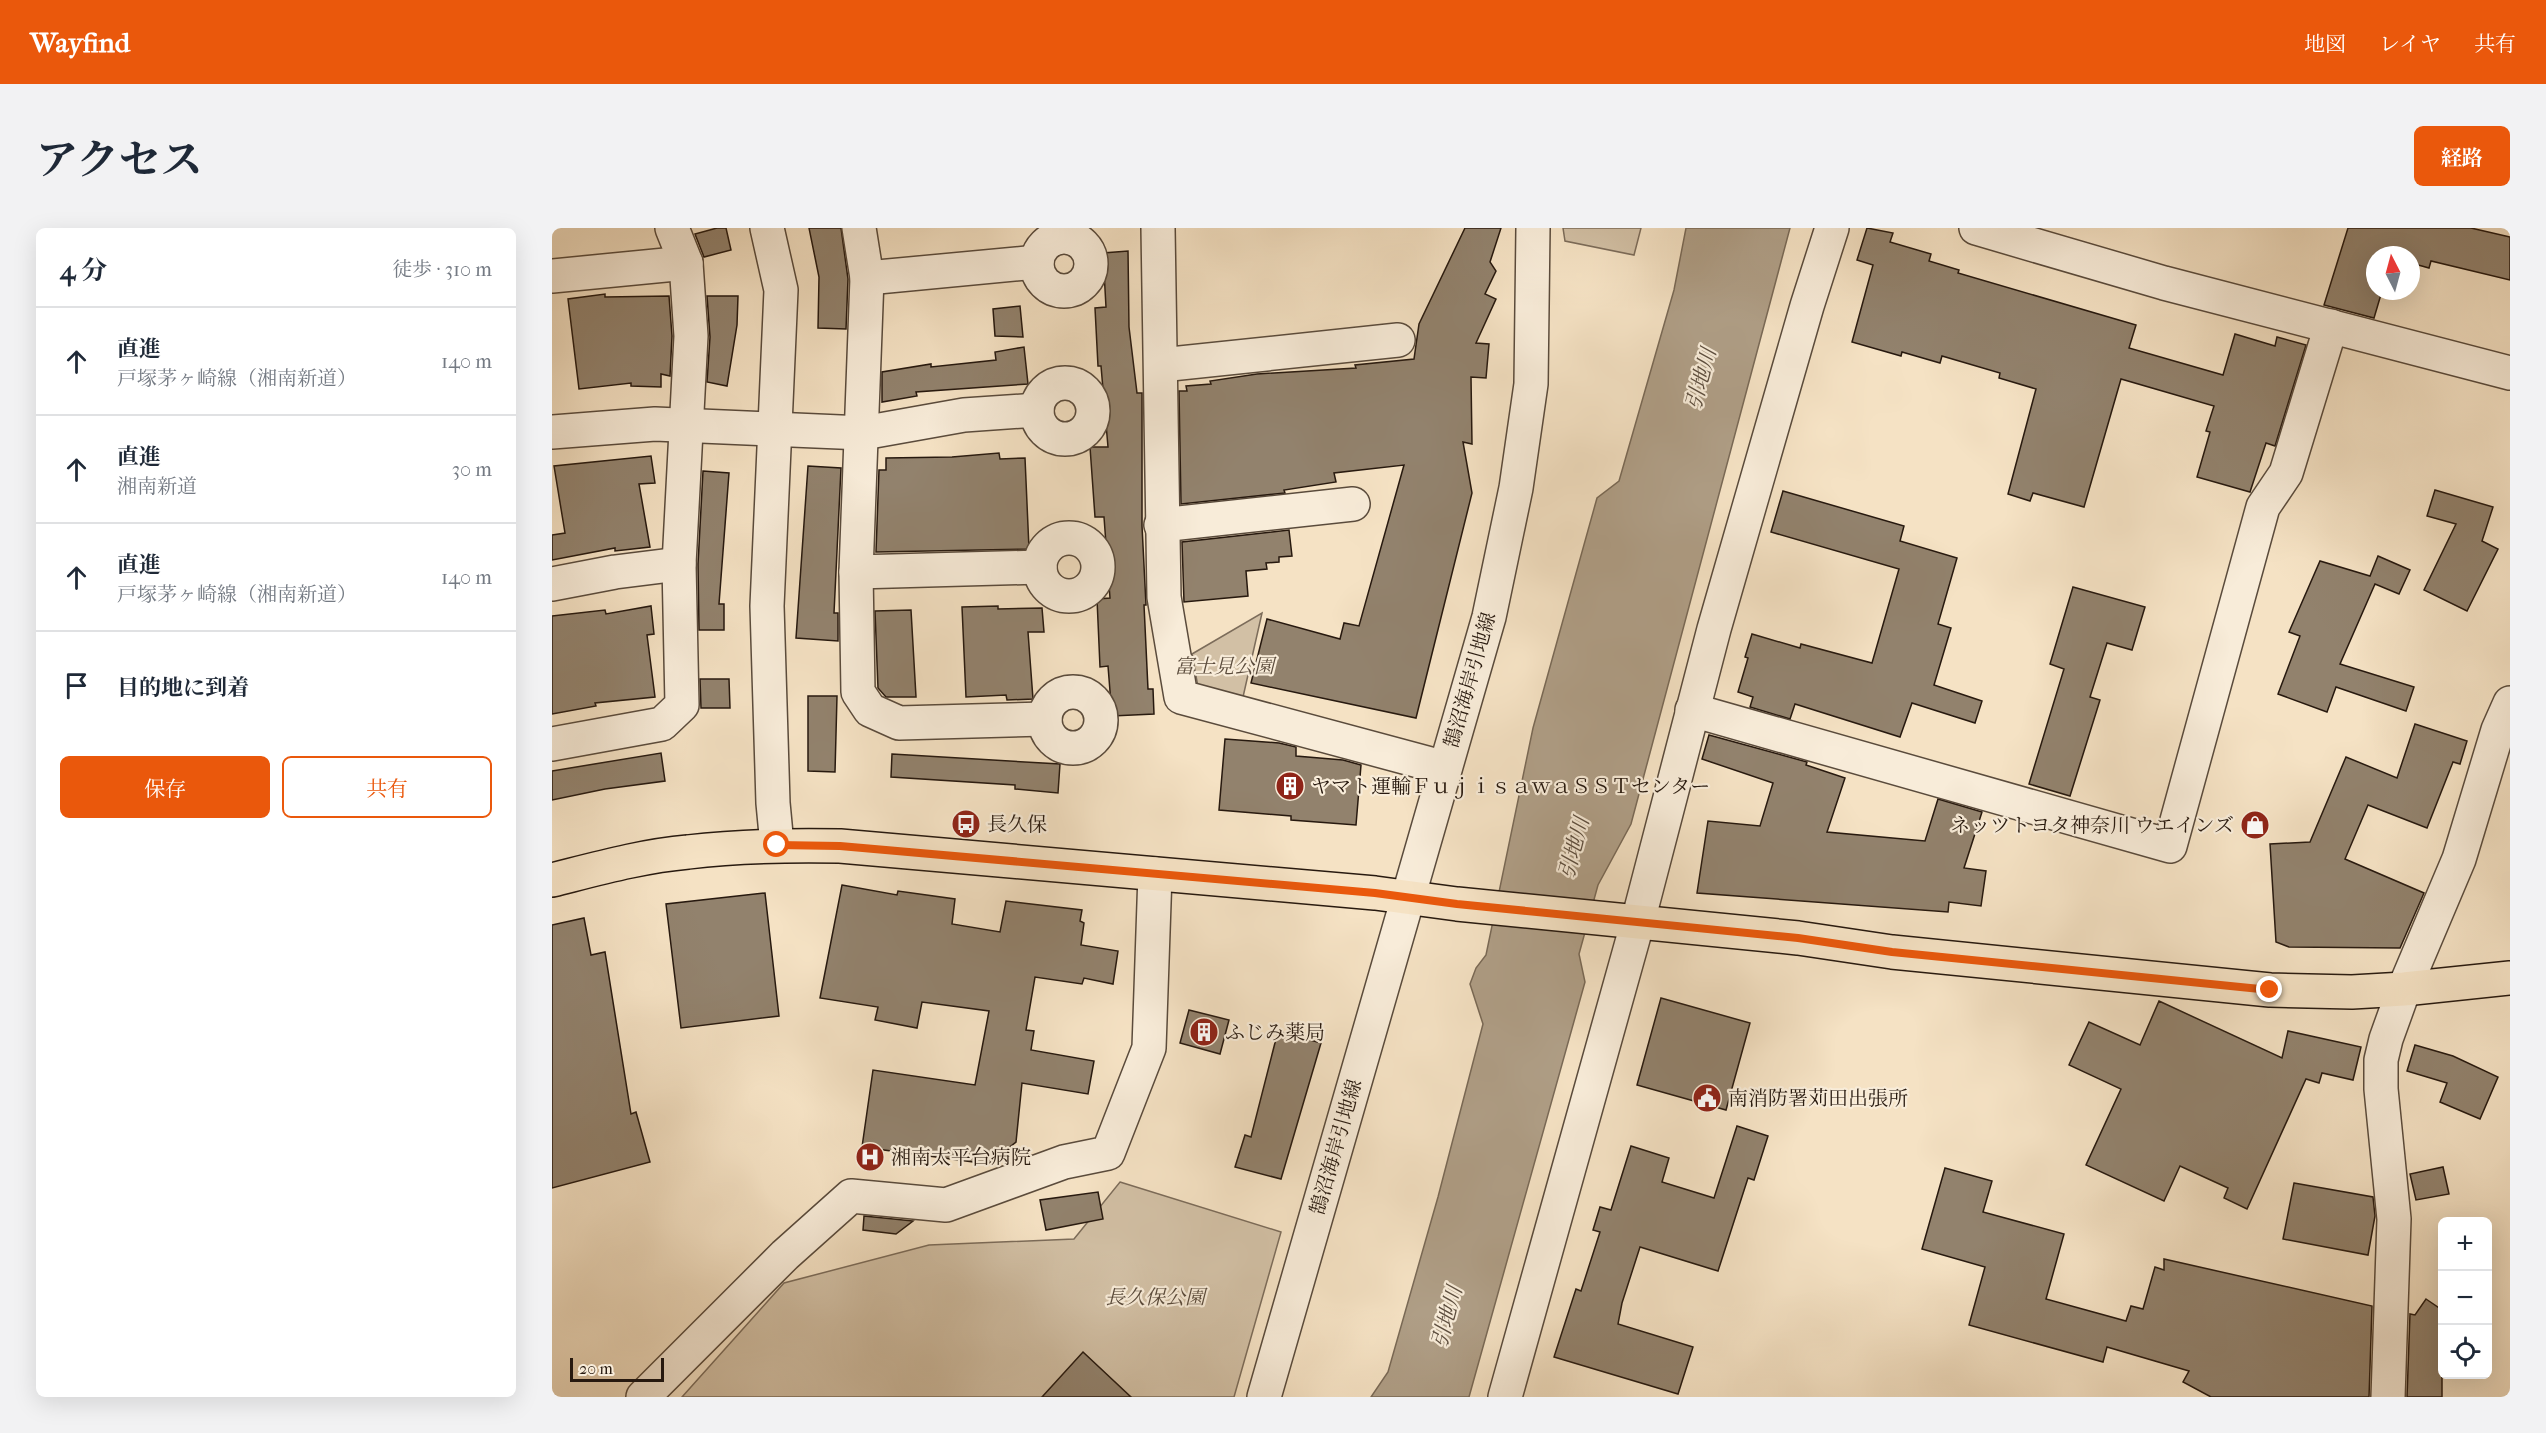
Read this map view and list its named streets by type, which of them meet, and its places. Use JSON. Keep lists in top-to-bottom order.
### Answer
{
  "streets": {
    "street": ["鵠沼海岸引地線"]
  },
  "water": ["引地川"],
  "parks": ["富士見公園", "長久保公園"],
  "places": {
    "building": ["ヤマト運輸ＦｕｊｉｓａｗａＳＳＴセンター", "ふじみ薬局"],
    "bus stop": ["長久保"],
    "shop": ["ネッツトヨタ神奈川 ウエインズ"],
    "public building": ["南消防署苅田出張所"],
    "hospital": ["湘南太平台病院"]
  },
  "scale_bar": "20 m",
  "north": "top",
  "page": {
    "header": "Wayfind",
    "nav": ["地図", "レイヤ", "共有"],
    "title": "アクセス",
    "buttons": [
      "経路",
      ["保存", "共有"]
    ],
    "heading": ["4 分", "徒歩 · 310 m"],
    "list": [
      ["直進", "戸塚茅ヶ崎線（湘南新道）", "140 m"],
      ["直進", "湘南新道", "30 m"],
      ["直進", "戸塚茅ヶ崎線（湘南新道）", "140 m"],
      "目的地に到着"
    ],
    "map_buttons": ["+", "−"],
    "scale": "20 m"
  }
}
